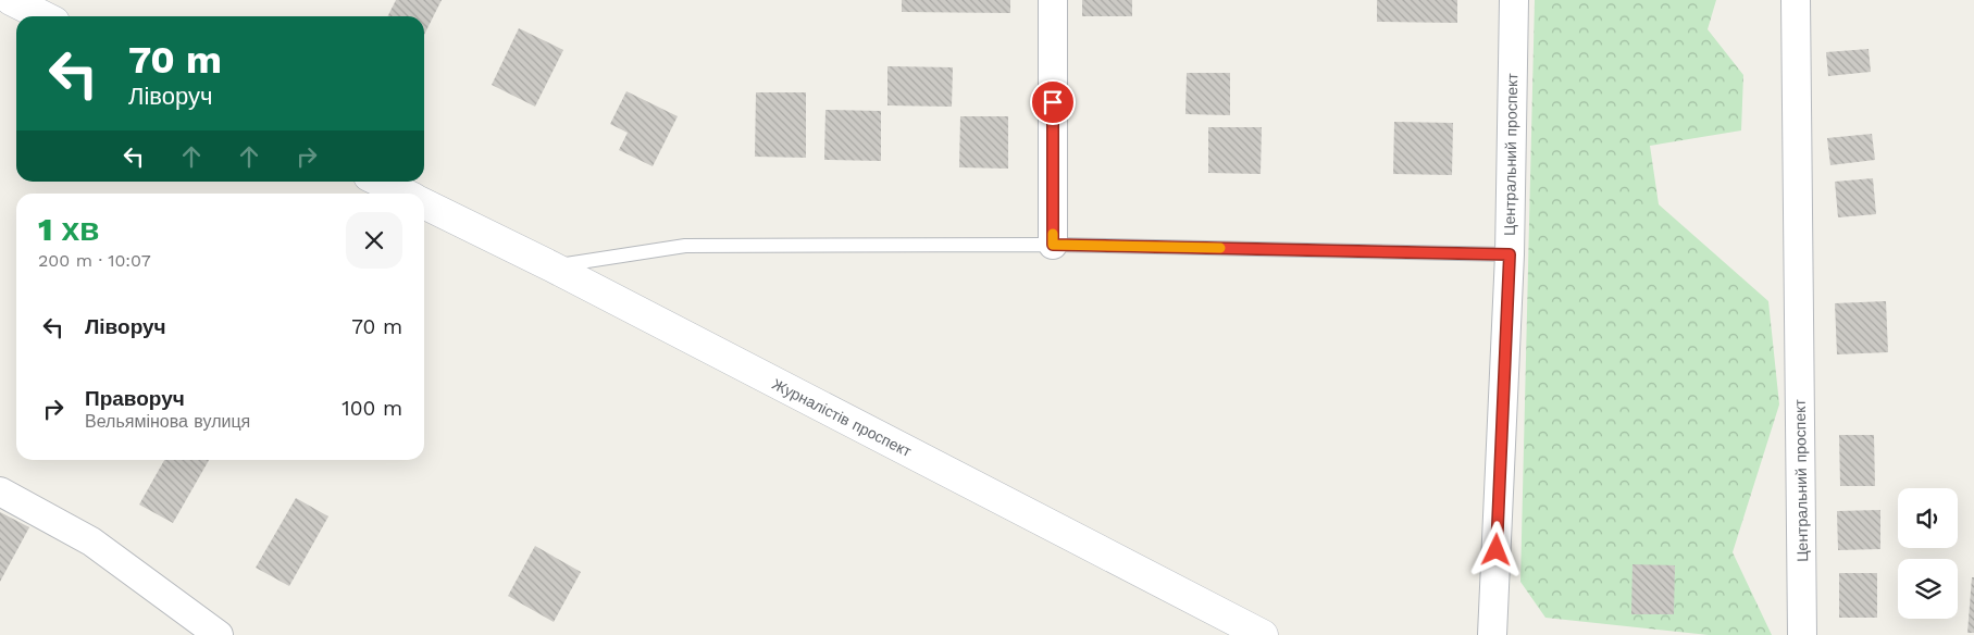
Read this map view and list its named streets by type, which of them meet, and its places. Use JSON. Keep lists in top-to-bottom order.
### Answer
{
  "streets": {
    "main road": ["Журналістів проспект"],
    "street": ["Центральний проспект"]
  },
  "page": {
    "turn": ["70 m", "Ліворуч"],
    "heading": ["1 хв", "200 m · 10:07"],
    "list": [
      {
        "name": "Ліворуч",
        "value": "70 m"
      },
      {
        "name": "Праворуч",
        "note": "Вельямінова вулиця",
        "value": "100 m"
      }
    ]
  }
}
